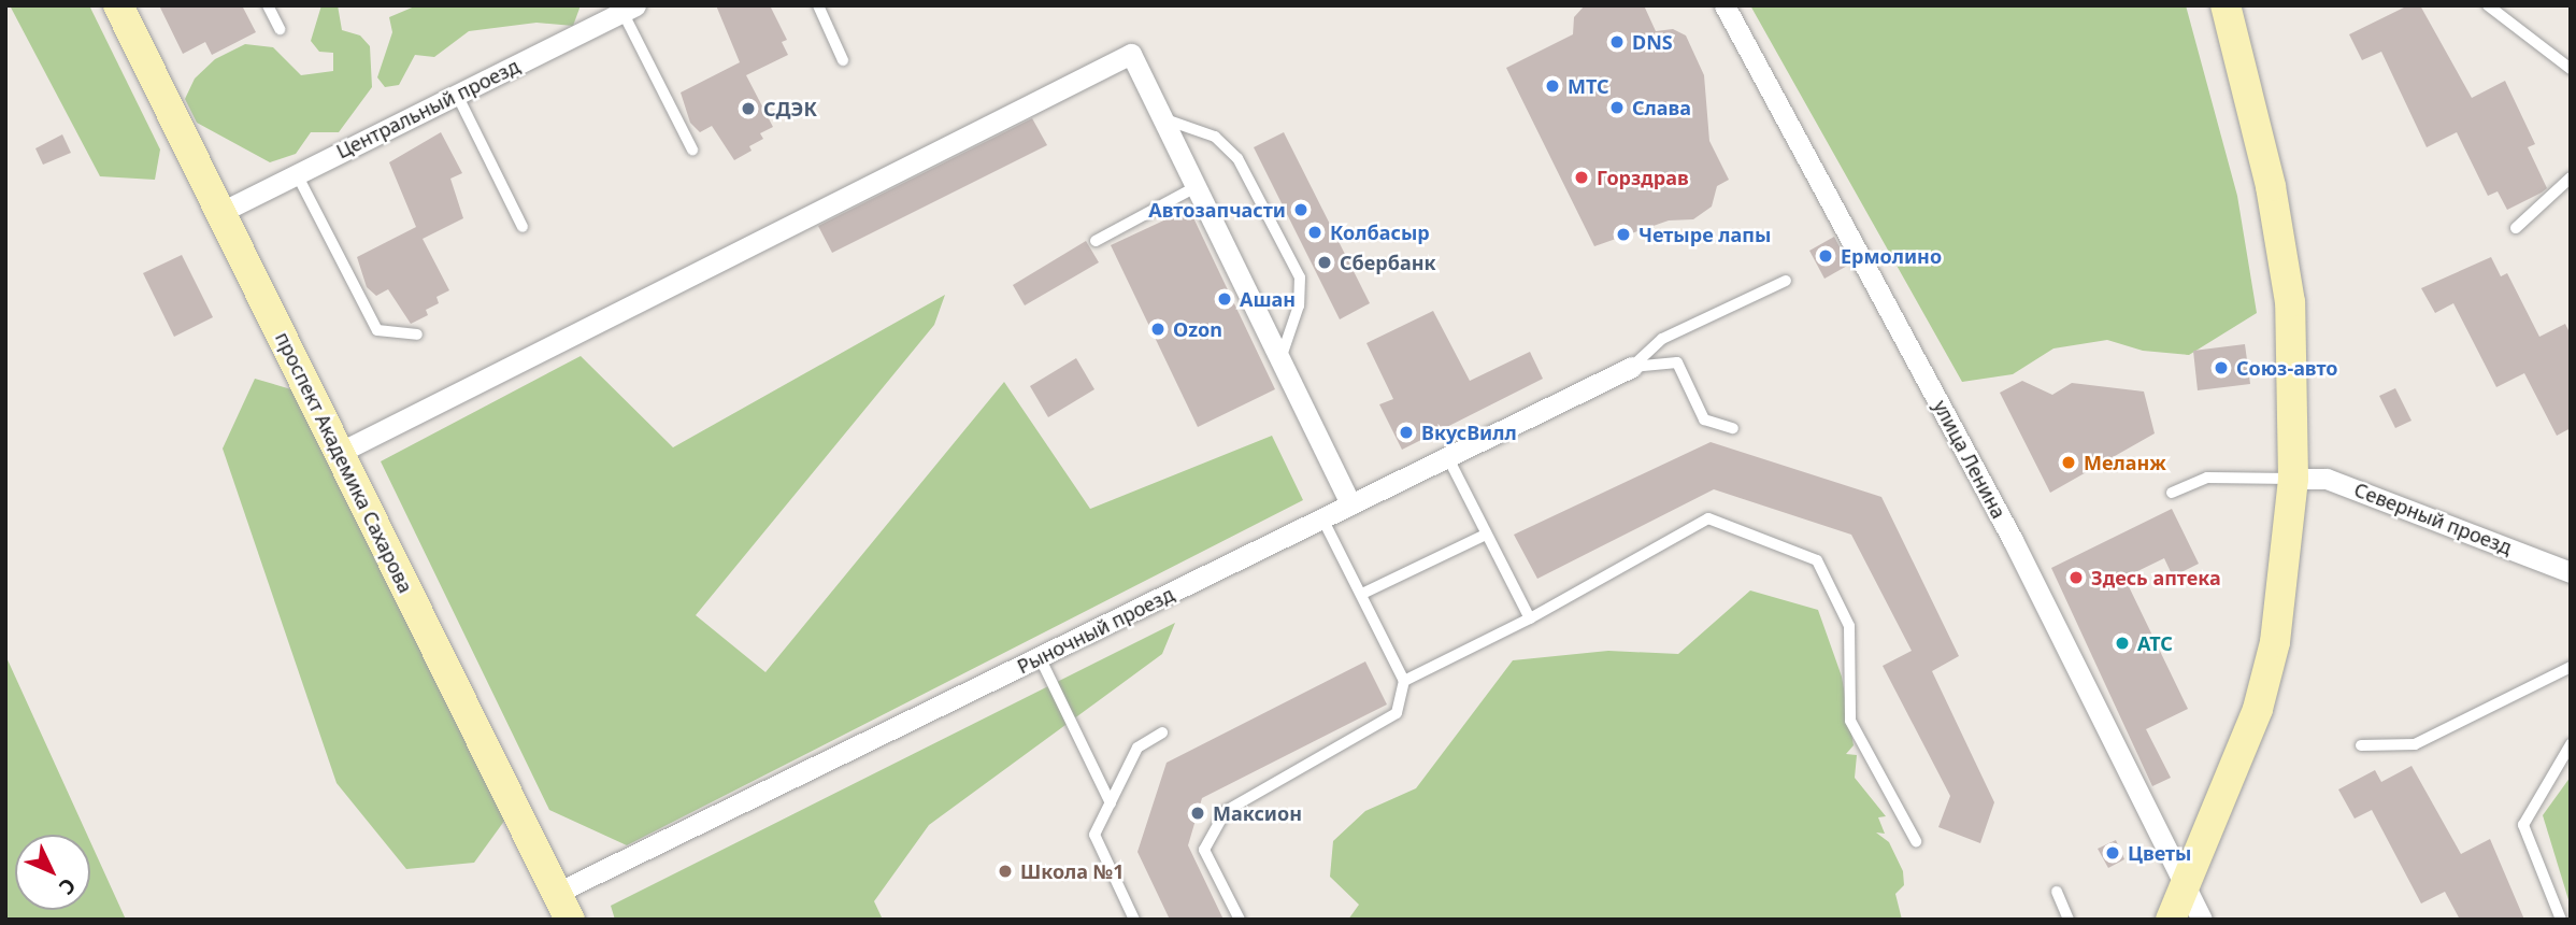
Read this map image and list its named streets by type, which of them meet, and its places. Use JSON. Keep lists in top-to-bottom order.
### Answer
{
  "streets": {
    "street": [
      "Центральный проезд",
      "улица Ленина",
      "проспект Академика Сахарова",
      "Северный проезд",
      "Рыночный проезд"
    ]
  },
  "crossings": [
    ["Центральный проезд", "проспект Академика Сахарова"],
    ["проспект Академика Сахарова", "Рыночный проезд"]
  ],
  "places": [
    "DNS",
    "МТС",
    "Слава",
    "СДЭК",
    "Горздрав",
    "Автозапчасти",
    "Колбасыр",
    "Четыре лапы",
    "Ермолино",
    "Сбербанк",
    "Ашан",
    "Ozon",
    "Союз-авто",
    "ВкусВилл",
    "Меланж",
    "Здесь аптека",
    "АТС",
    "Максион",
    "Цветы",
    "Школа №1"
  ],
  "north": "bottom right"
}
